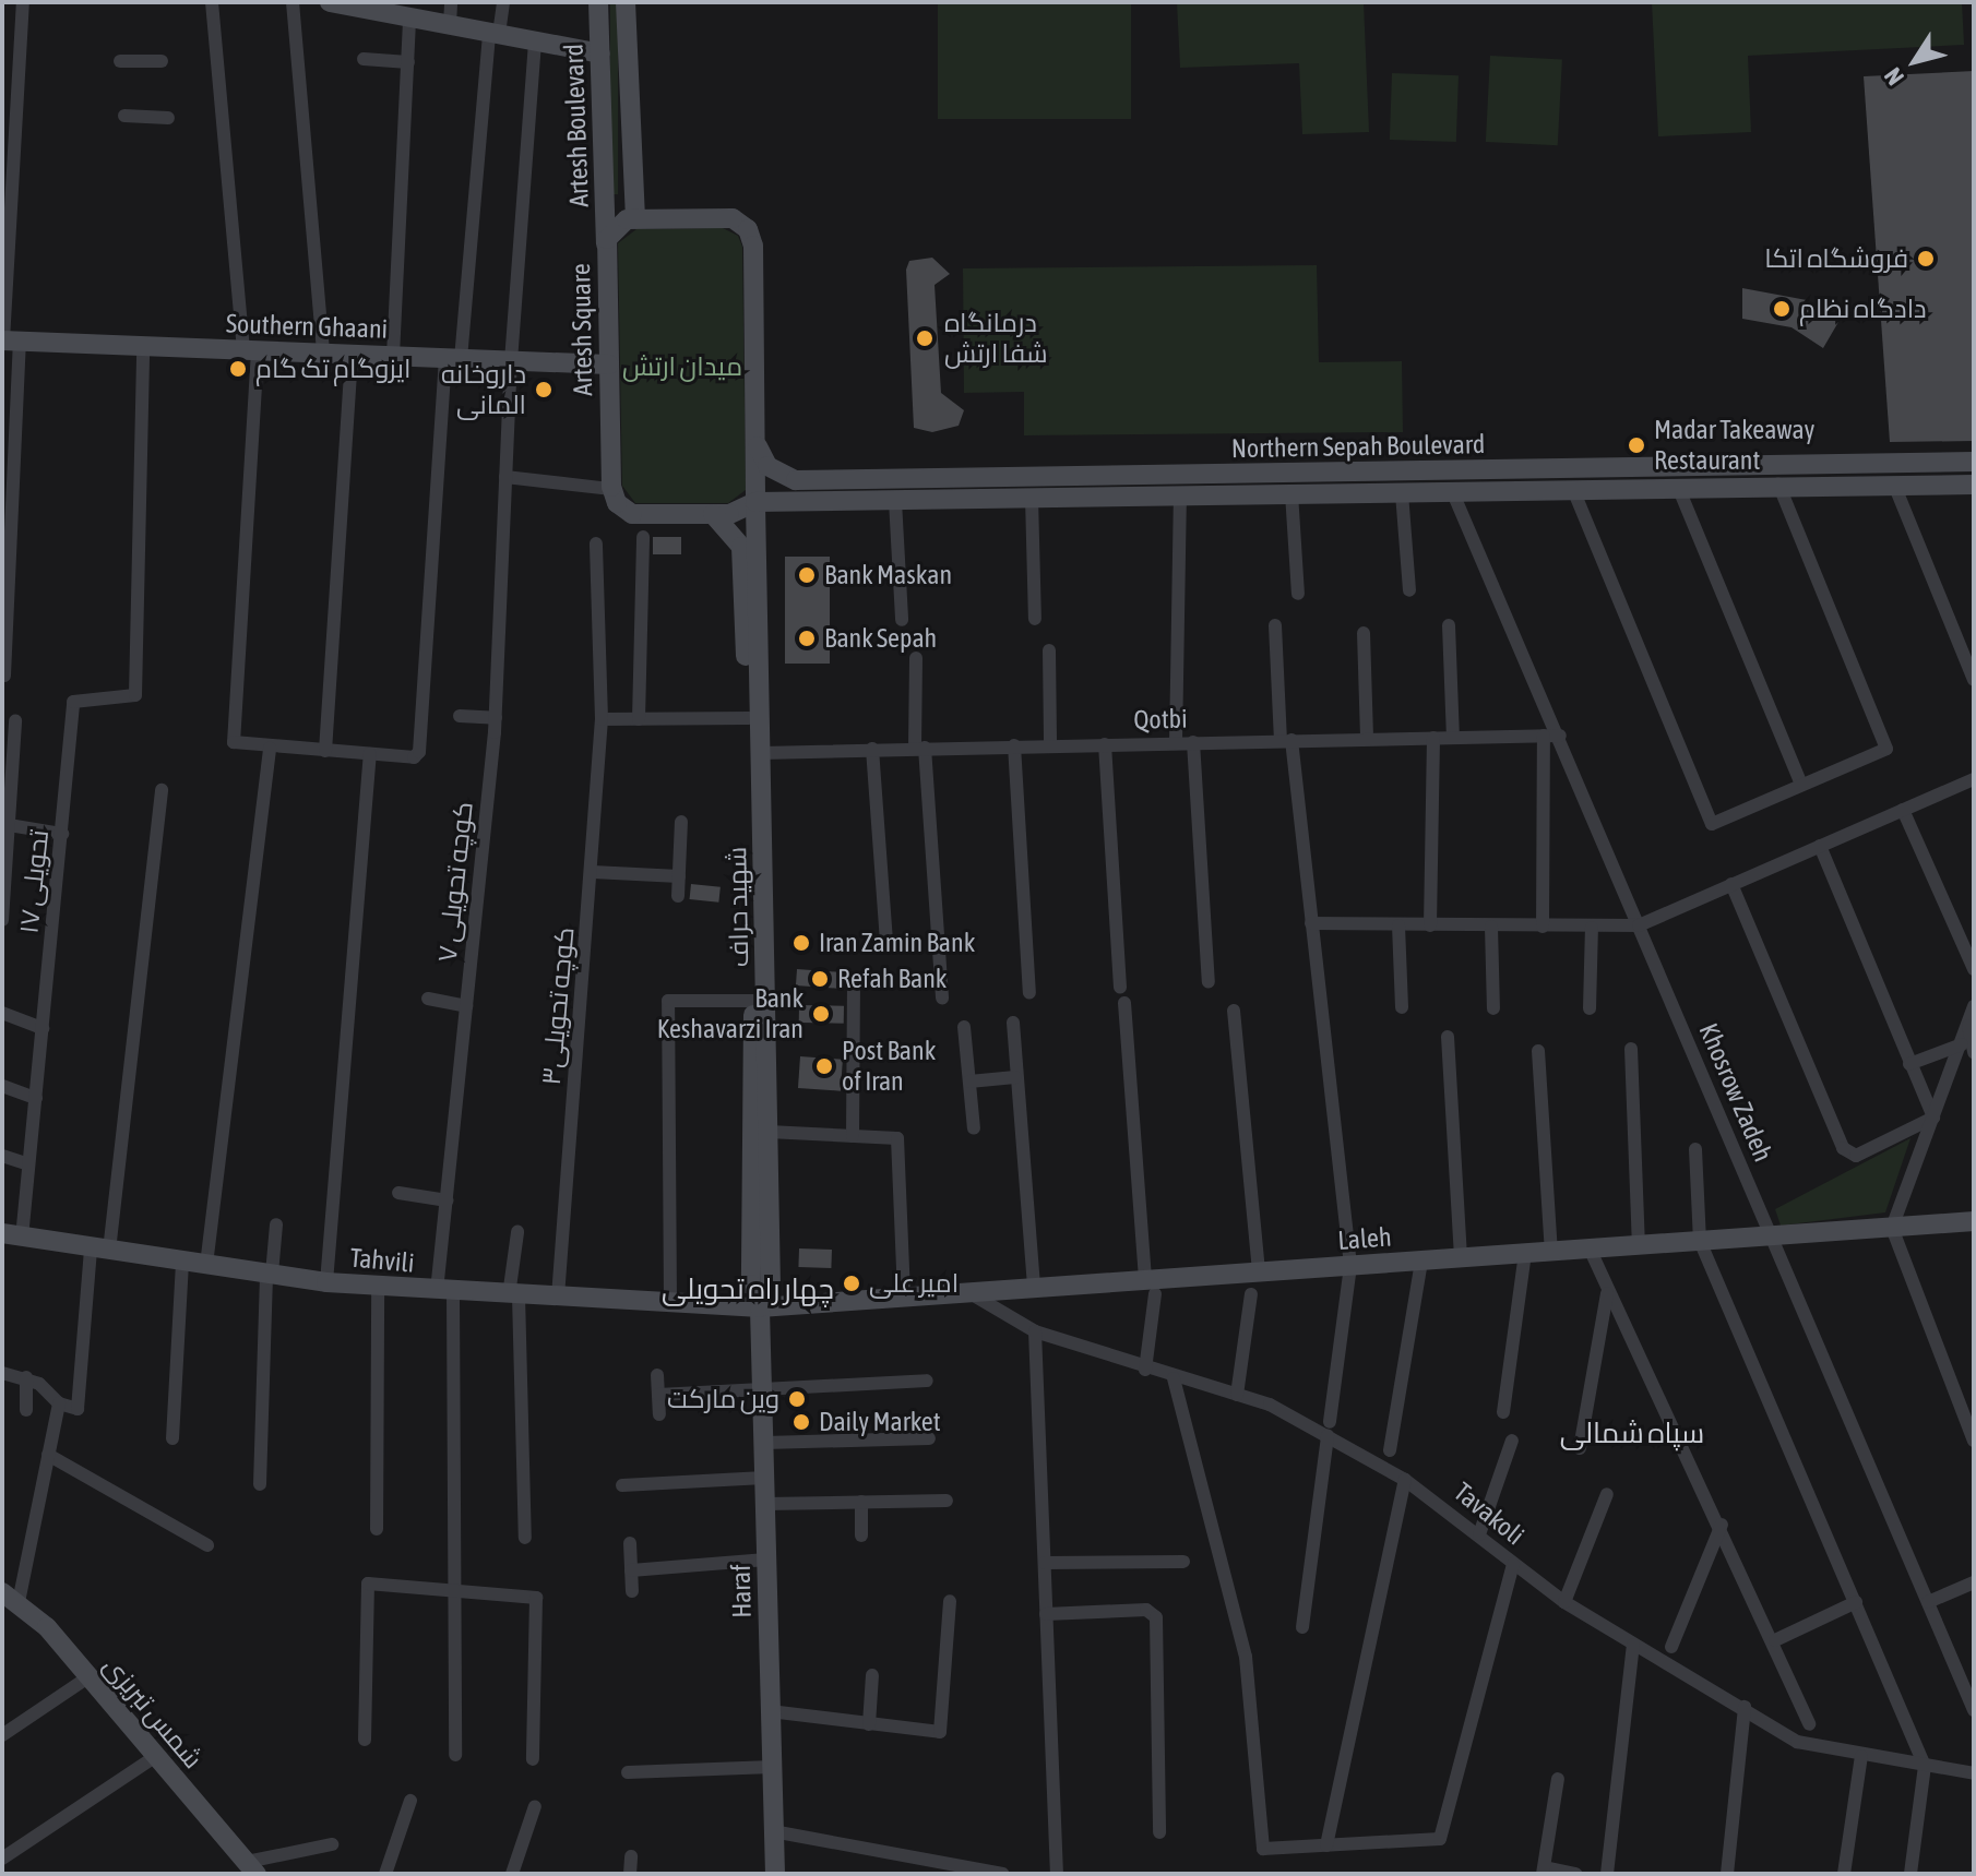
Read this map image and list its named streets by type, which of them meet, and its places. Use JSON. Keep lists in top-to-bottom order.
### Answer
{
  "streets": {
    "main road": [
      "Artesh Boulevard",
      "Southern Ghaani",
      "Artesh Square",
      "Northern Sepah Boulevard",
      "شهید حراف",
      "Laleh",
      "Tahvili",
      "Haraf",
      "شمس تبریزی"
    ],
    "street": [
      "Qotbi",
      "تحویلی ۱۷",
      "کوچه تحویلی ۷",
      "کوچه تحویلی۳",
      "Khosrow Zadeh",
      "Tavakoli"
    ]
  },
  "crossings": [
    ["Artesh Boulevard", "Artesh Square"],
    ["Southern Ghaani", "Artesh Square"],
    ["Southern Ghaani", "تحویلی ۱۷"],
    ["Southern Ghaani", "کوچه تحویلی ۷"],
    ["Northern Sepah Boulevard", "شهید حراف"],
    ["Northern Sepah Boulevard", "Khosrow Zadeh"],
    ["Qotbi", "شهید حراف"],
    ["Qotbi", "Khosrow Zadeh"],
    ["تحویلی ۱۷", "Tahvili"],
    ["کوچه تحویلی ۷", "Tahvili"],
    ["شهید حراف", "Haraf"],
    ["کوچه تحویلی۳", "Tahvili"],
    ["Khosrow Zadeh", "Laleh"],
    ["Laleh", "Tahvili"],
    ["Laleh", "Tavakoli"],
    ["Laleh", "Haraf"],
    ["Tahvili", "Haraf"]
  ],
  "districts": ["چهار راه تحویلی", "سپاه شمالی"],
  "parks": ["میدان ارتش"],
  "places": [
    "فروشگاه اتکا",
    "دادگاه نظام",
    "درمانگاه شفا ارتش",
    "ایزوگام تک گام",
    "داروخانه المانی",
    "Madar Takeaway Restaurant",
    "Bank Maskan",
    "Bank Sepah",
    "Iran Zamin Bank",
    "Refah Bank",
    "Bank Keshavarzi Iran",
    "Post Bank of Iran",
    "امیر علی",
    "وین مارکت",
    "Daily Market"
  ],
  "north": "bottom left"
}
